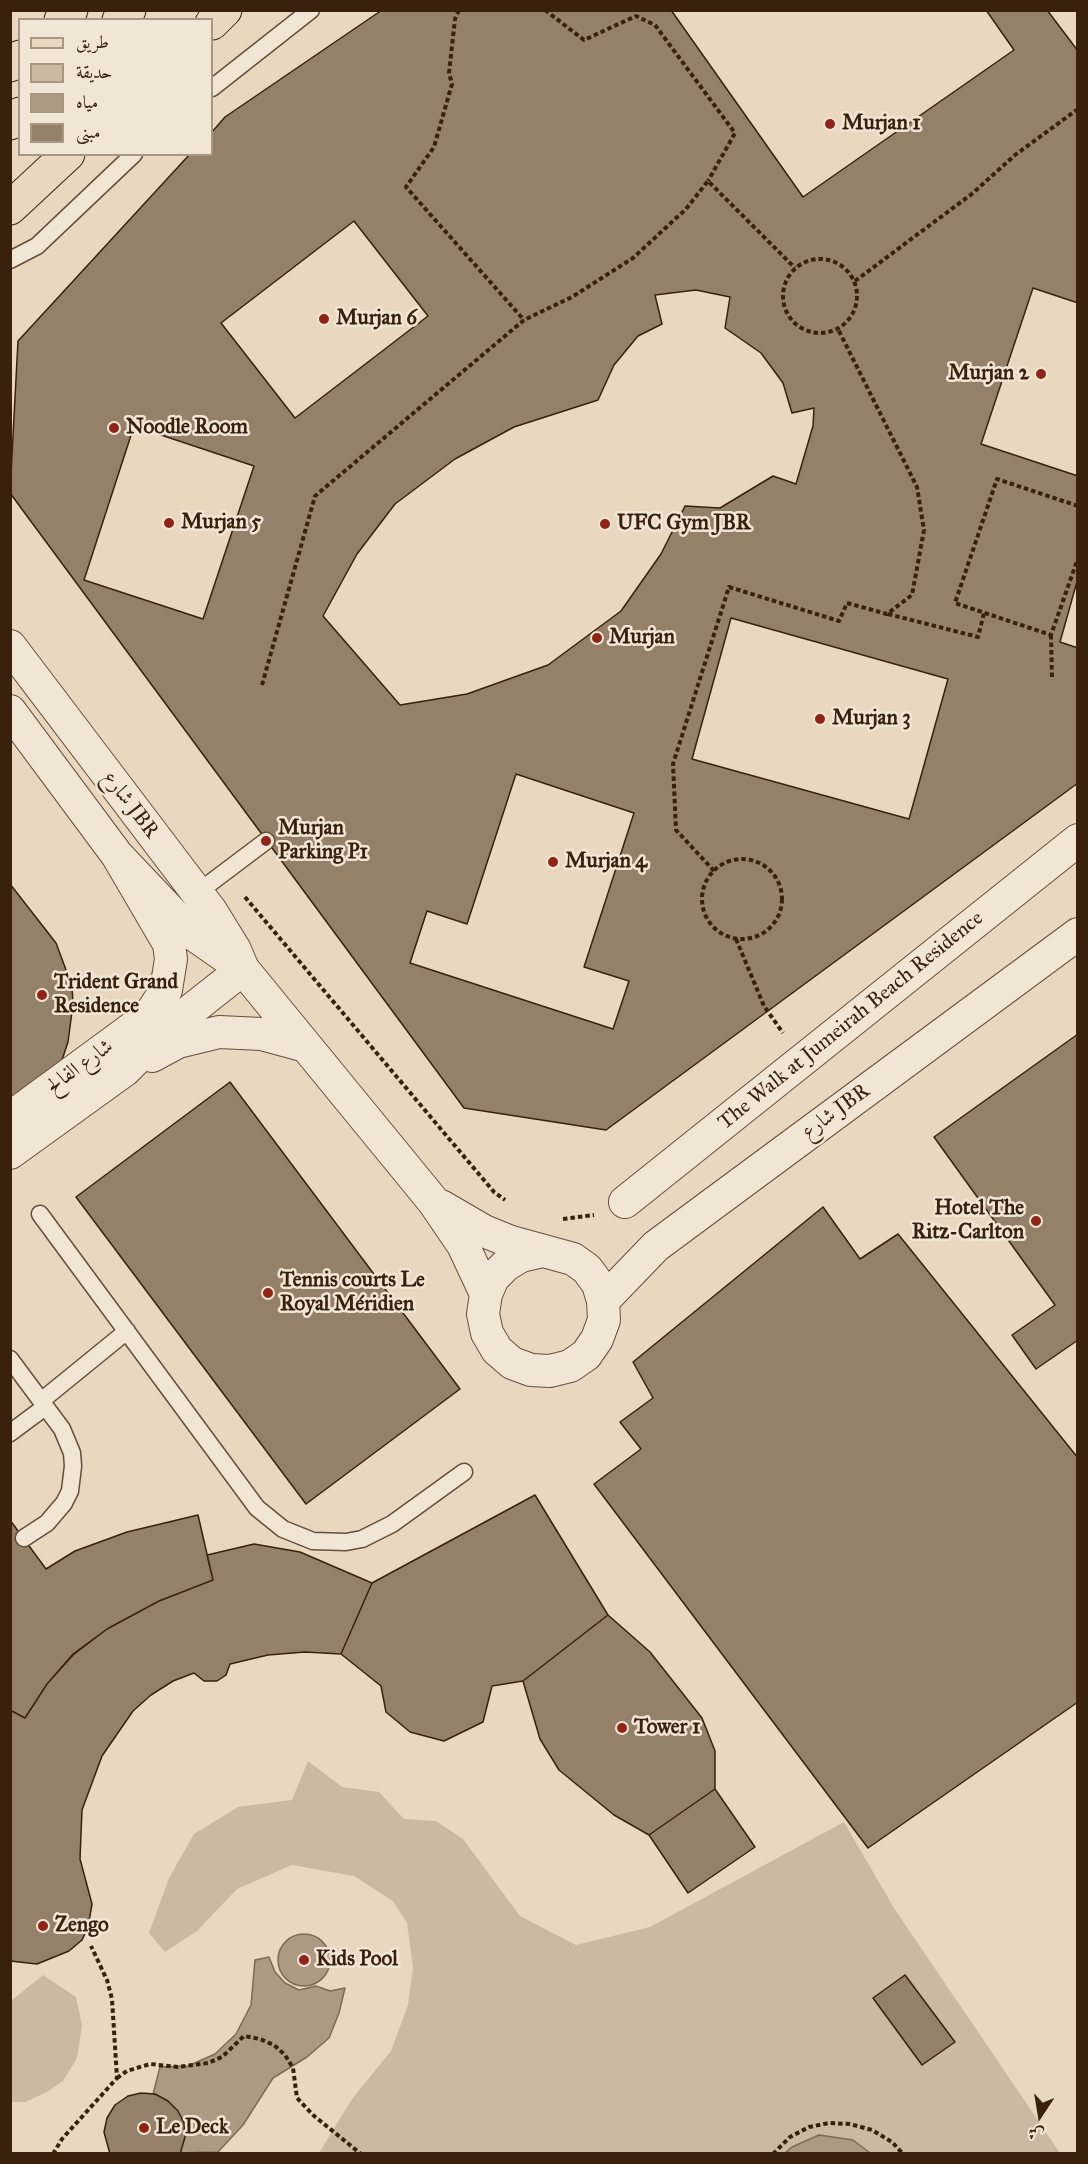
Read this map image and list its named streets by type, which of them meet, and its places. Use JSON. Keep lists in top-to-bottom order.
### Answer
{
  "streets": {
    "street": ["شارع JBR", "The Walk at Jumeirah Beach Residence", "شارع الفالح"]
  },
  "crossings": [
    ["شارع JBR", "شارع الفالح"]
  ],
  "places": [
    "Murjan 1",
    "Murjan 6",
    "Murjan 2",
    "Noodle Room",
    "Murjan 5",
    "UFC Gym JBR",
    "Murjan",
    "Murjan 3",
    "Murjan Parking P1",
    "Murjan 4",
    "Trident Grand Residence",
    "Hotel The Ritz-Carlton",
    "Tennis courts Le Royal Méridien",
    "Tower 1",
    "Zengo",
    "Kids Pool",
    "Le Deck"
  ],
  "legend": [
    "طريق",
    "حديقة",
    "مياه",
    "مبنى"
  ],
  "north": "bottom"
}
